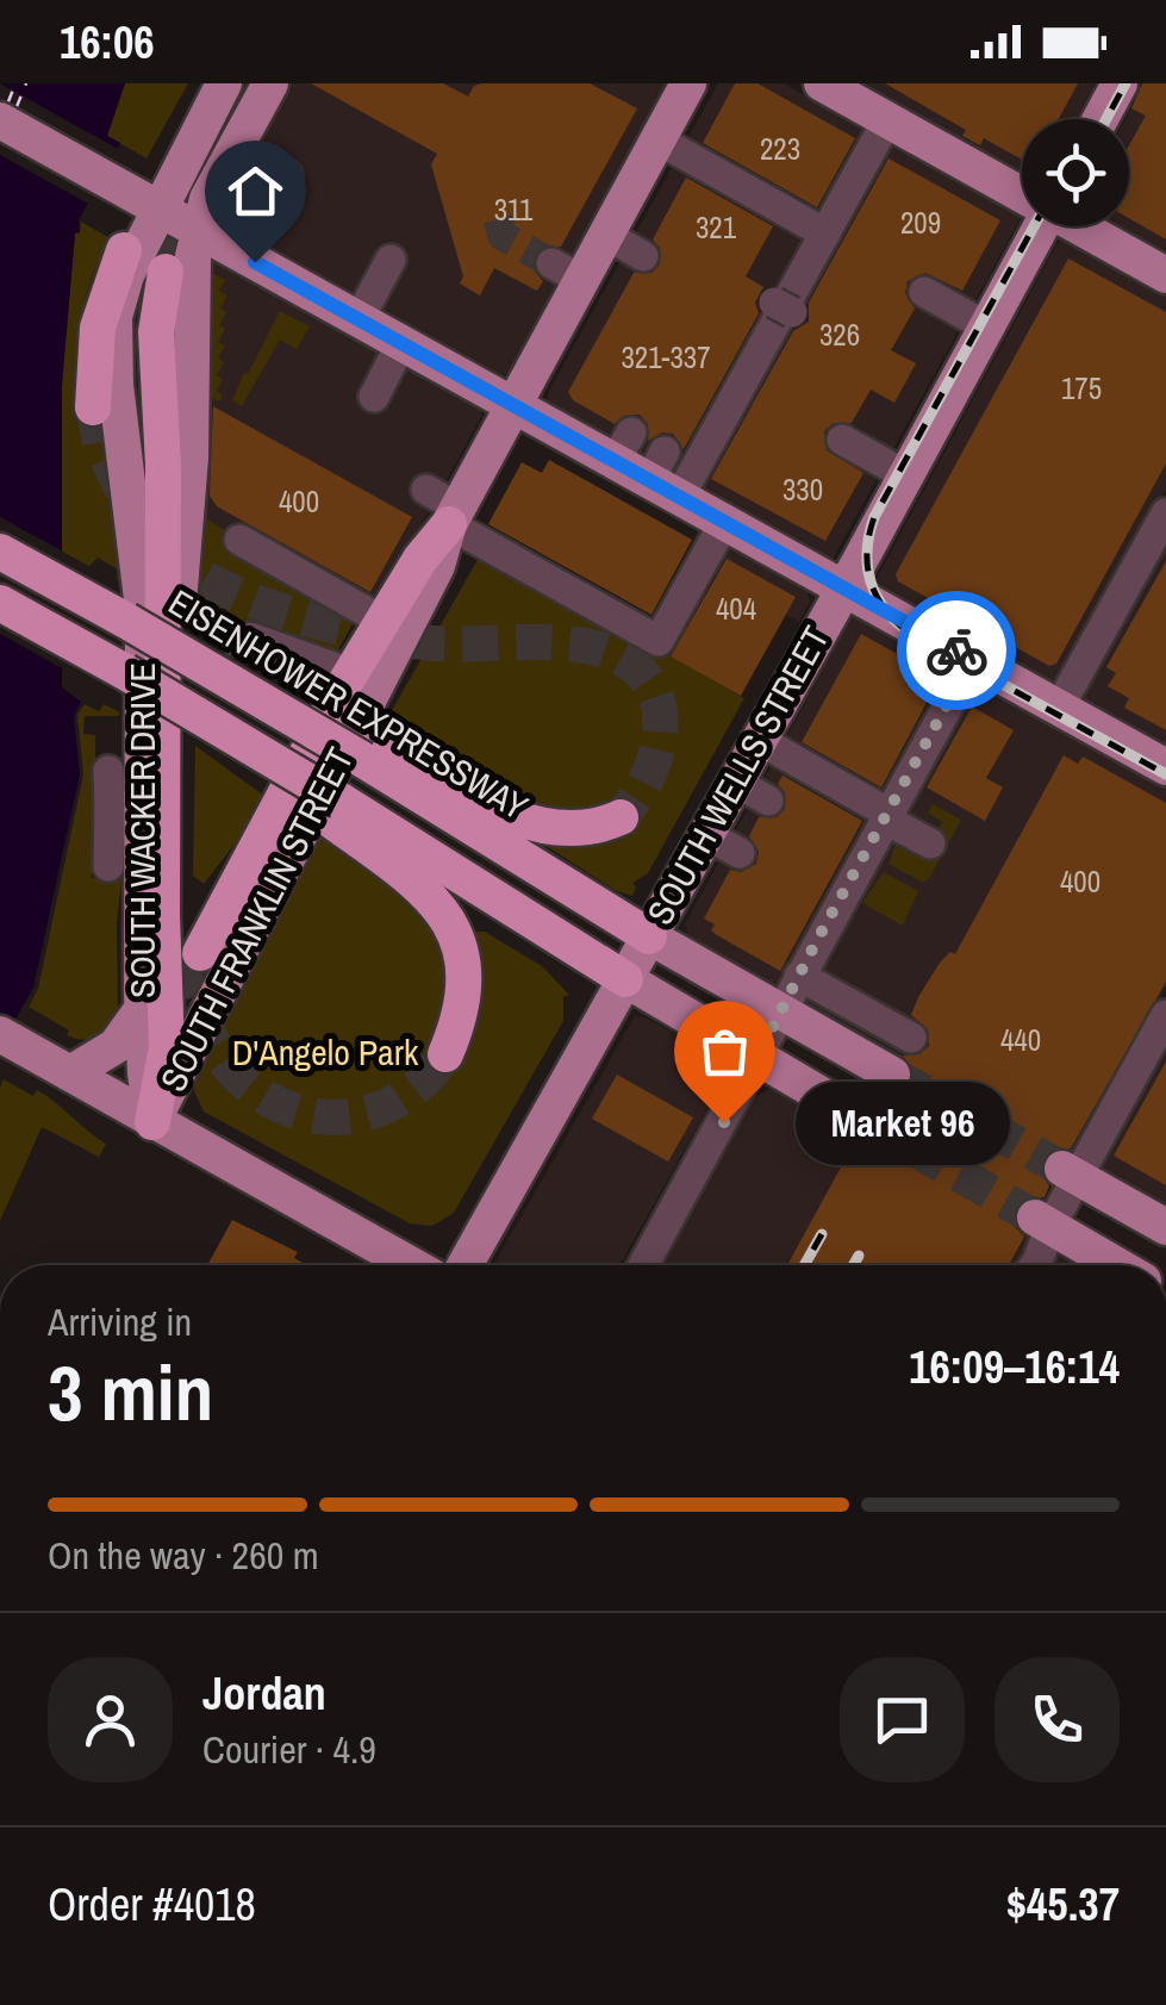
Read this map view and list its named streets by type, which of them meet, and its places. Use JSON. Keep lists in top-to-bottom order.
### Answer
{
  "streets": {
    "highway": ["EISENHOWER EXPRESSWAY"],
    "main road": ["SOUTH WELLS STREET", "SOUTH WACKER DRIVE", "SOUTH FRANKLIN STREET"]
  },
  "crossings": [
    ["EISENHOWER EXPRESSWAY", "SOUTH WELLS STREET"],
    ["EISENHOWER EXPRESSWAY", "SOUTH WACKER DRIVE"],
    ["SOUTH WACKER DRIVE", "SOUTH FRANKLIN STREET"]
  ],
  "parks": ["D'Angelo Park"],
  "places": ["Market 96"],
  "house_numbers": [
    "223",
    "311",
    "209",
    "321",
    "326",
    "321-337",
    "175",
    "330",
    "400",
    "404",
    "400",
    "440"
  ],
  "page": {
    "status": "16:06",
    "bubble": "Market 96",
    "heading": ["3 min", "Arriving in", "16:09–16:14"],
    "panel": [
      "Jordan",
      "Courier · 4.9",
      "Order #4018",
      "$45.37"
    ],
    "bar": "On the way · 260 m"
  }
}
